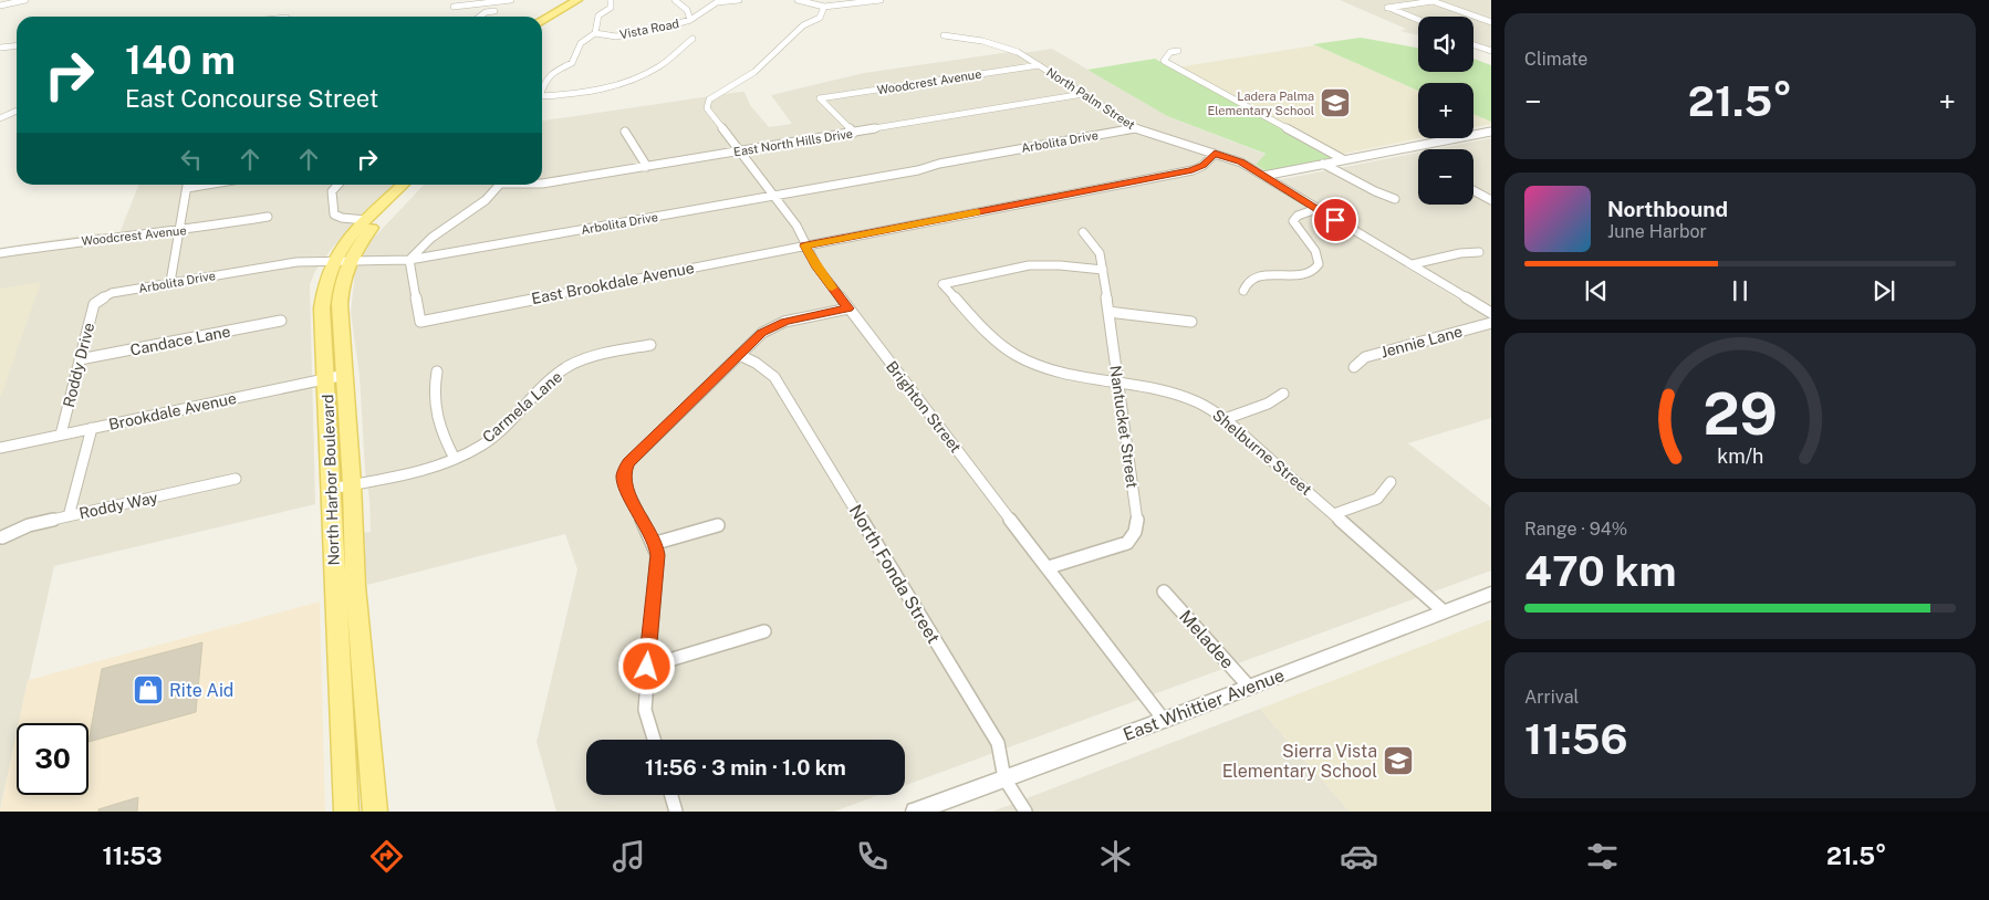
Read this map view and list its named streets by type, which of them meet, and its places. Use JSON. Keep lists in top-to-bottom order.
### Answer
{
  "streets": {
    "main road": ["North Harbor Boulevard"],
    "street": [
      "Vista Road",
      "Woodcrest Avenue",
      "North Palm Street",
      "Arbolita Drive",
      "East North Hills Drive",
      "East Brookdale Avenue",
      "Candace Lane",
      "Jennie Lane",
      "Roddy Drive",
      "Carmela Lane",
      "Brighton Street",
      "Brookdale Avenue",
      "Nantucket Street",
      "Shelburne Street",
      "Roddy Way",
      "North Fonda Street",
      "Meladee",
      "East Whittier Avenue"
    ]
  },
  "crossings": [
    ["Woodcrest Avenue", "North Palm Street"],
    ["North Palm Street", "Arbolita Drive"],
    ["North Palm Street", "East North Hills Drive"],
    ["Arbolita Drive", "East Brookdale Avenue"],
    ["Arbolita Drive", "Roddy Drive"],
    ["Arbolita Drive", "Brighton Street"],
    ["Arbolita Drive", "North Harbor Boulevard"],
    ["East North Hills Drive", "Brighton Street"],
    ["East Brookdale Avenue", "Brighton Street"],
    ["Candace Lane", "Roddy Drive"],
    ["Roddy Drive", "Brookdale Avenue"],
    ["Carmela Lane", "North Harbor Boulevard"],
    ["Brighton Street", "Nantucket Street"],
    ["Brighton Street", "East Whittier Avenue"],
    ["Brookdale Avenue", "North Harbor Boulevard"],
    ["Nantucket Street", "Shelburne Street"],
    ["Shelburne Street", "East Whittier Avenue"],
    ["North Fonda Street", "East Whittier Avenue"],
    ["Meladee", "East Whittier Avenue"]
  ],
  "places": {
    "school or university": ["Ladera Palma Elementary School", "Sierra Vista Elementary School"],
    "shop": ["Rite Aid"]
  },
  "page": {
    "tile": [
      "Climate",
      ["Range · 94%", "470 km"],
      ["Arrival", "11:56"]
    ],
    "map_buttons": ["+", "−"],
    "turn": ["140 m", "East Concourse Street"],
    "heat": ["−", "21.5°", "+"],
    "song": ["Northbound", "June Harbor"],
    "limit": "30",
    "trip": "11:56 · 3 min · 1.0 km",
    "tabs": ["11:53", "21.5°"],
    "gauge": ["29", "km/h"]
  }
}
